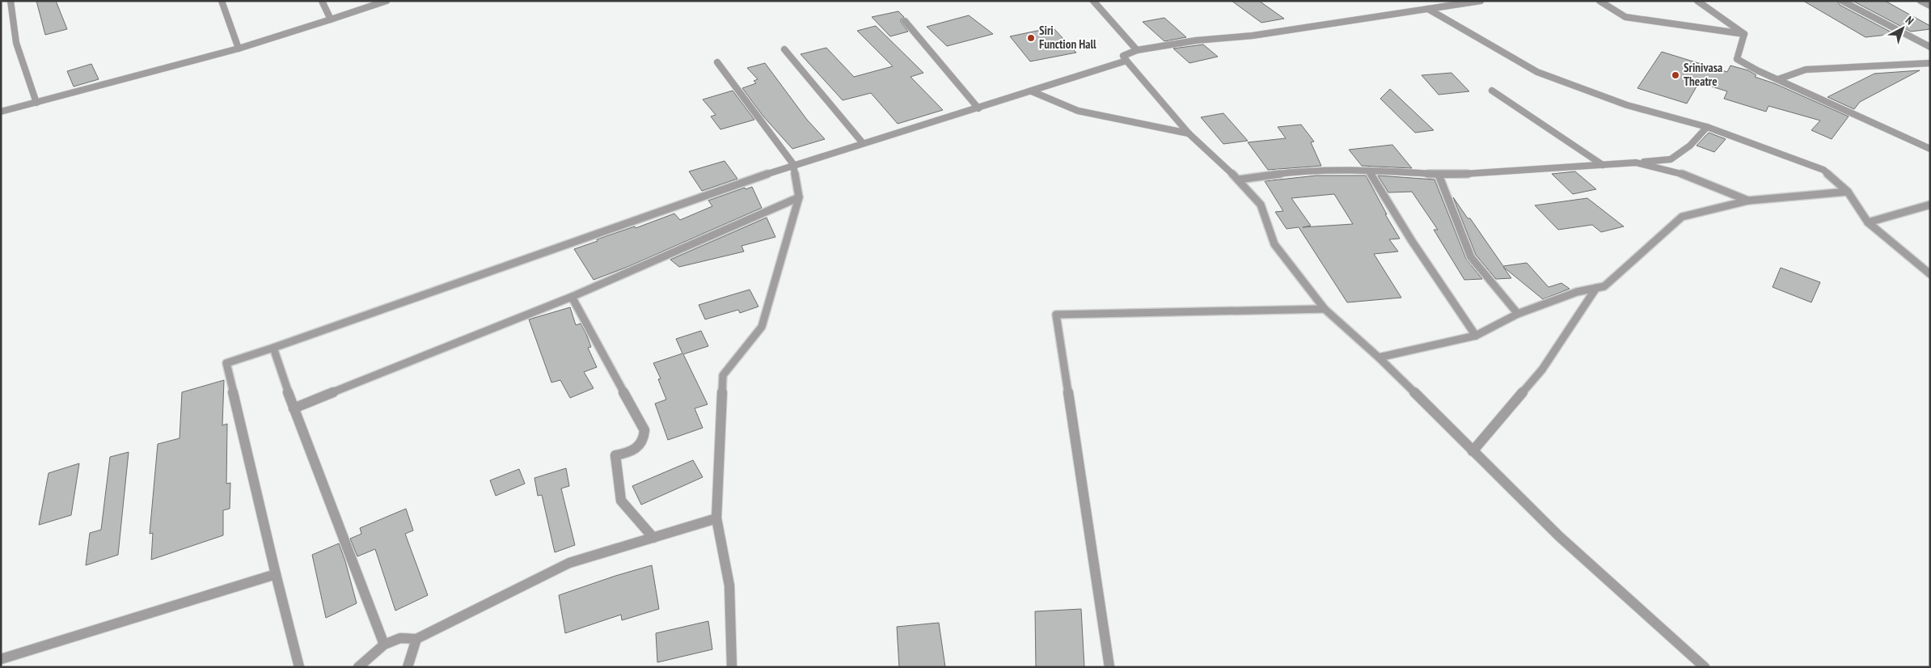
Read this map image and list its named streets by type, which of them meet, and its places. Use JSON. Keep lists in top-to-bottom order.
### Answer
{
  "places": ["Siri Function Hall", "Srinivasa Theatre"],
  "north": "top right"
}
